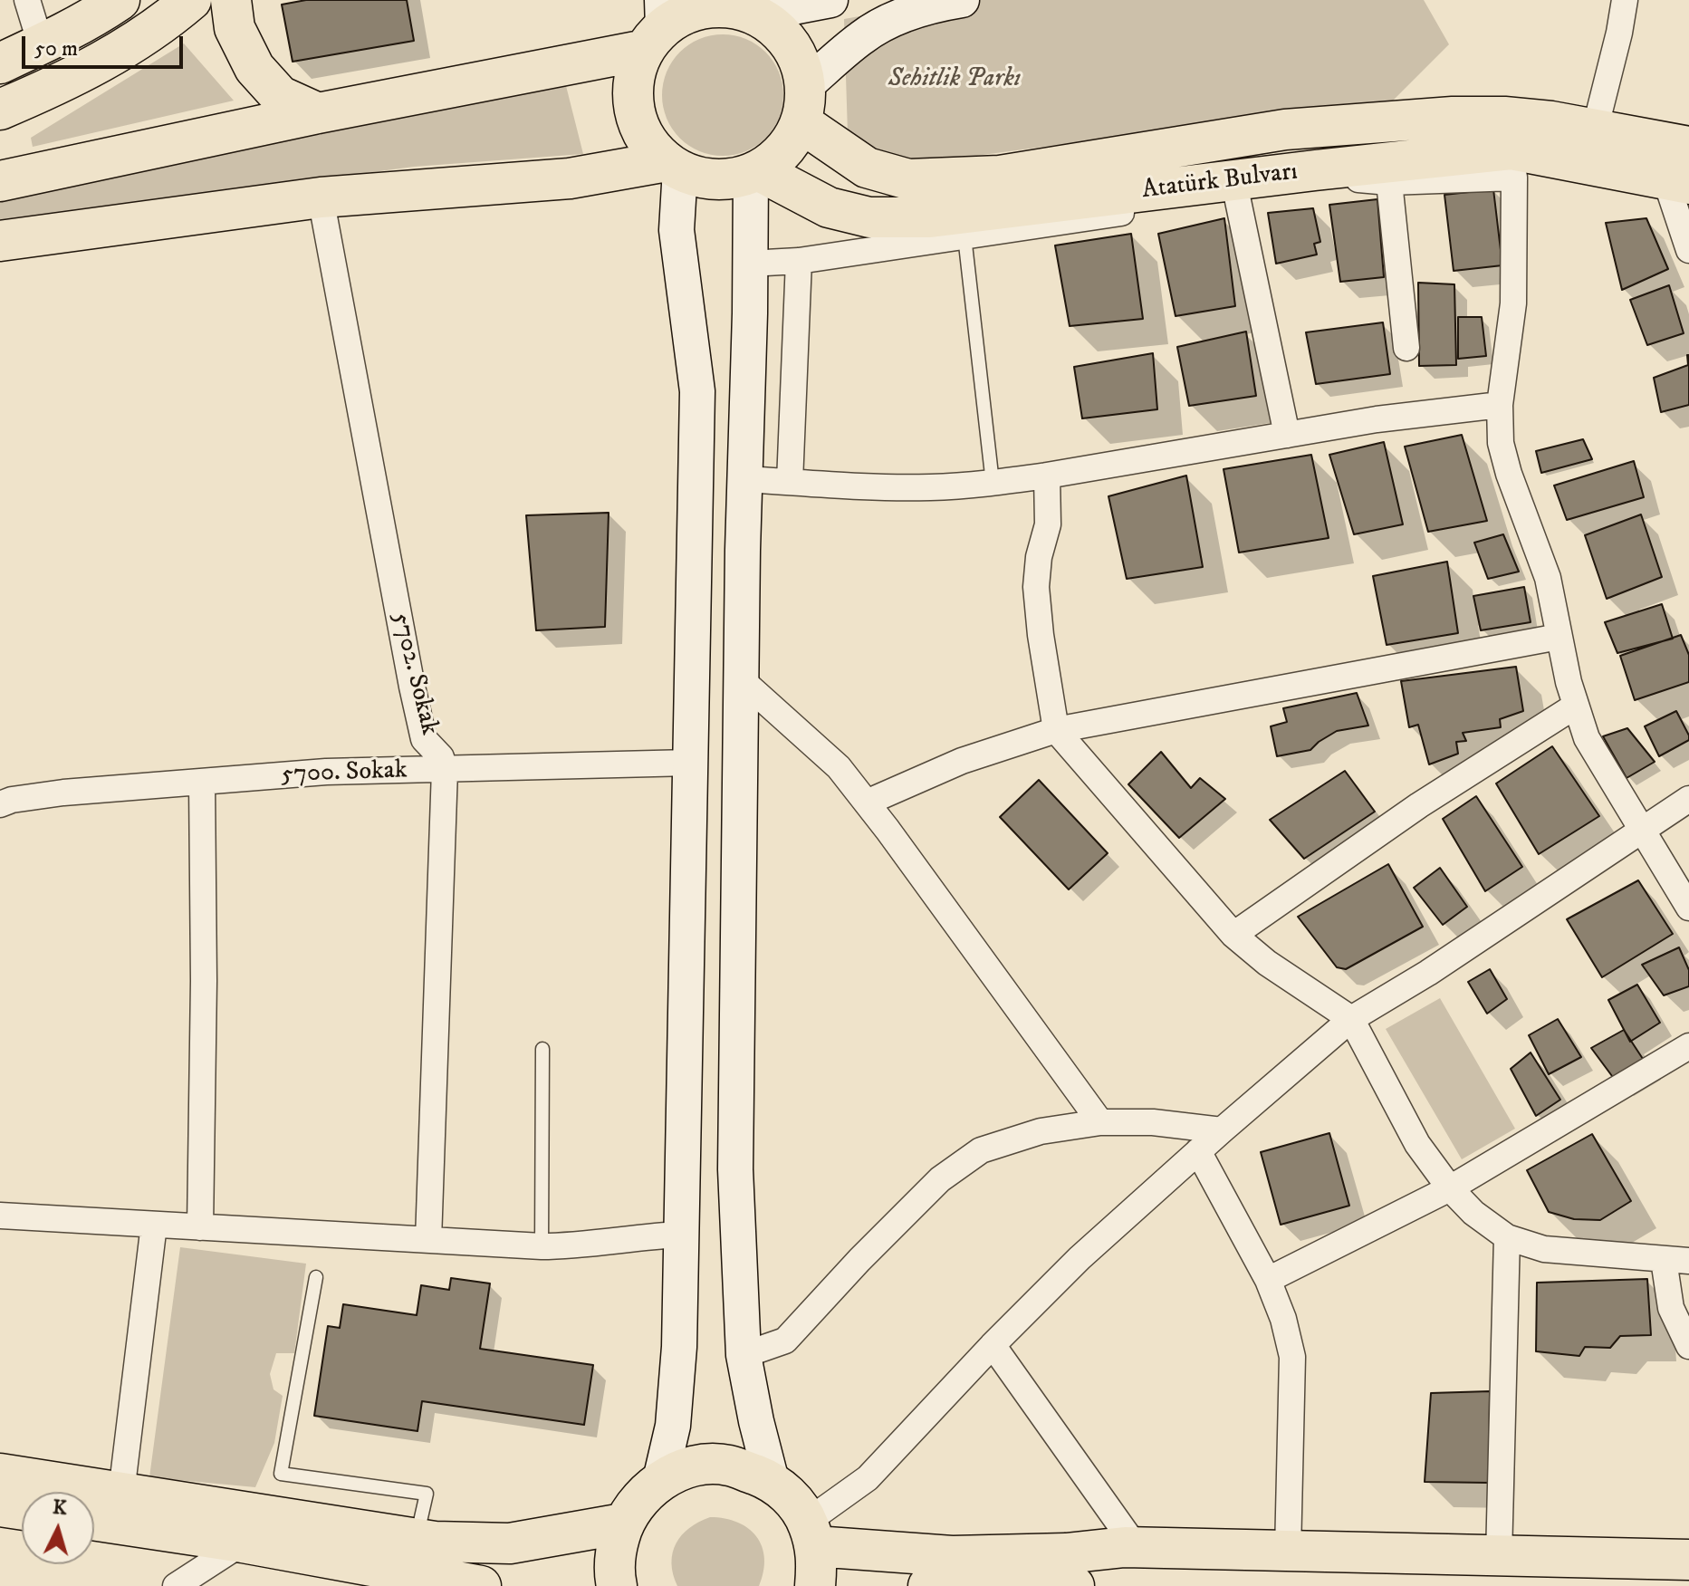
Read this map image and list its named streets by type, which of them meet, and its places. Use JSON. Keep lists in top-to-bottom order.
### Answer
{
  "streets": {
    "main road": ["Atatürk Bulvarı"],
    "street": ["5702. Sokak", "5700. Sokak"]
  },
  "crossings": [
    ["5702. Sokak", "5700. Sokak"]
  ],
  "parks": ["Sehitlik Parkı"],
  "scale_bar": "50 m",
  "north": "top"
}
